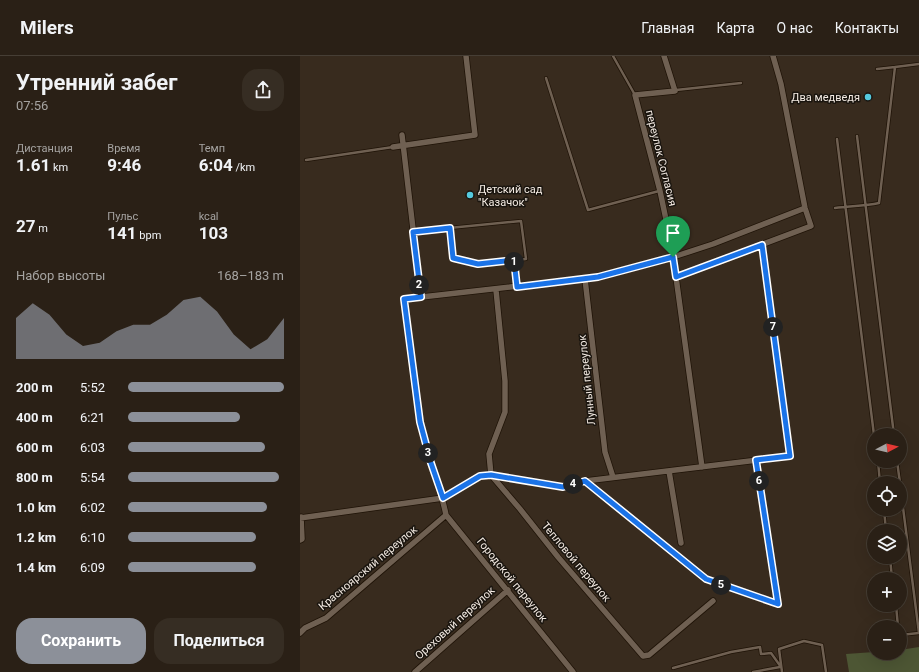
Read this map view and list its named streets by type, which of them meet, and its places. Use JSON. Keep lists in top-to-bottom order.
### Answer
{
  "streets": {
    "street": [
      "переулок Согласия",
      "Лунный переулок",
      "Тепловой переулок",
      "Красноярский переулок",
      "Городской переулок",
      "Ореховый переулок"
    ]
  },
  "crossings": [
    ["Красноярский переулок", "Городской переулок"],
    ["Городской переулок", "Ореховый переулок"]
  ],
  "places": ["Два медведя", "Детский сад \"Казачок\""],
  "north": "right",
  "page": {
    "header": "Milers",
    "nav": [
      "Главная",
      "Карта",
      "О нас",
      "Контакты"
    ],
    "heading": ["Утренний забег", "07:56"],
    "stats": [
      ["Дистанция", "1.61 km"],
      ["Время", "9:46"],
      ["Темп", "6:04 /km"],
      ["27 m"],
      ["Пульс", "141 bpm"],
      ["kcal", "103"]
    ],
    "pins": [
      "1",
      "2",
      "7",
      "3",
      "6",
      "4",
      "5"
    ],
    "chart": ["Набор высоты", "168–183 m"],
    "list": [
      {
        "name": "200 m",
        "note": "5:52"
      },
      {
        "name": "400 m",
        "note": "6:21"
      },
      {
        "name": "600 m",
        "note": "6:03"
      },
      {
        "name": "800 m",
        "note": "5:54"
      },
      {
        "name": "1.0 km",
        "note": "6:02"
      },
      {
        "name": "1.2 km",
        "note": "6:10"
      },
      {
        "name": "1.4 km",
        "note": "6:09"
      }
    ],
    "map_buttons": ["+", "−"],
    "buttons": ["Сохранить", "Поделиться"]
  }
}
